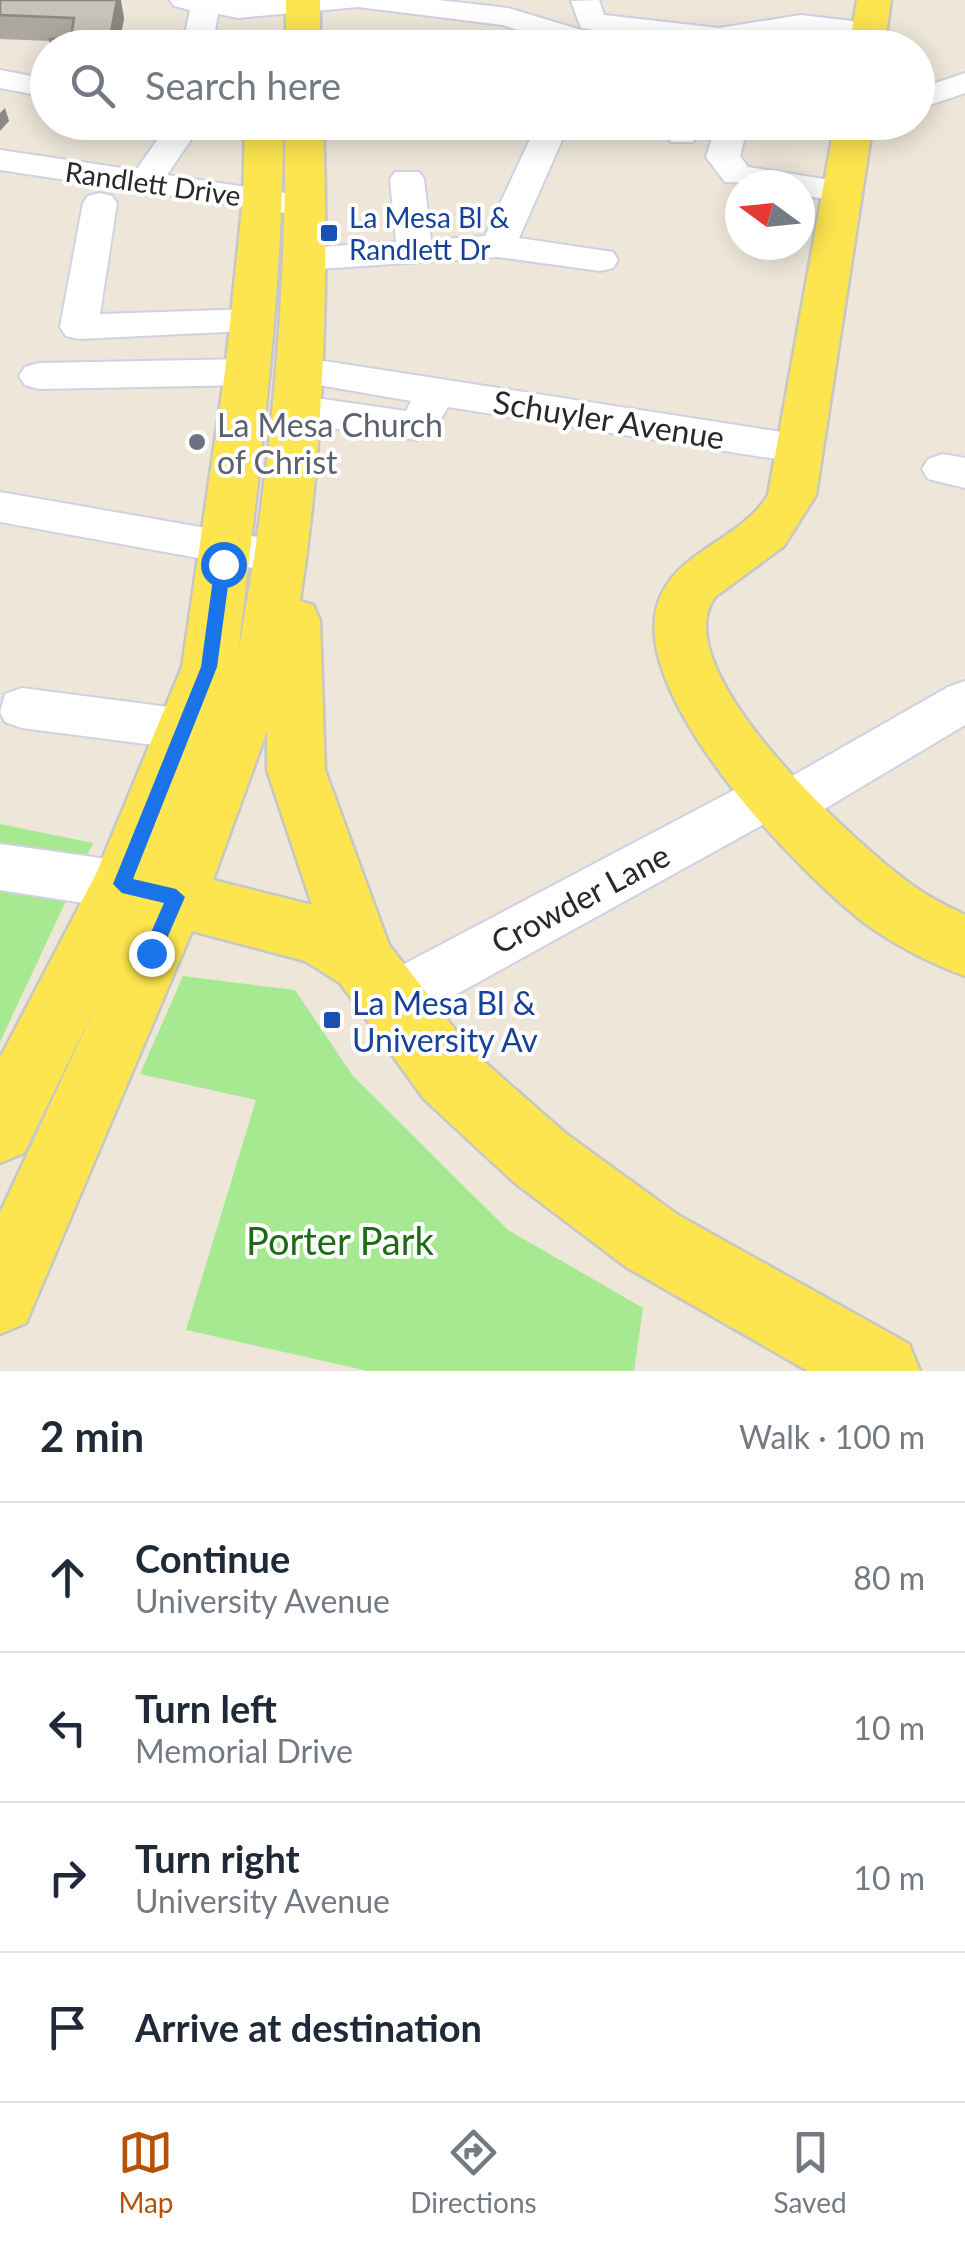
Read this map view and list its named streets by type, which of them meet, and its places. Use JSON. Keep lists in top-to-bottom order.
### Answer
{
  "streets": {
    "street": ["Randlett Drive", "Schuyler Avenue", "Crowder Lane"]
  },
  "parks": ["Porter Park"],
  "places": {
    "transit": ["La Mesa Bl & Randlett Dr", "La Mesa Bl & University Av"],
    "other": ["La Mesa Church of Christ"]
  },
  "north": "left",
  "page": {
    "search": "Search here",
    "heading": ["2 min", "Walk · 100 m"],
    "list": [
      ["Continue", "University Avenue", "80 m"],
      ["Turn left", "Memorial Drive", "10 m"],
      ["Turn right", "University Avenue", "10 m"],
      "Arrive at destination"
    ],
    "nav": ["Map", "Directions", "Saved"]
  }
}
